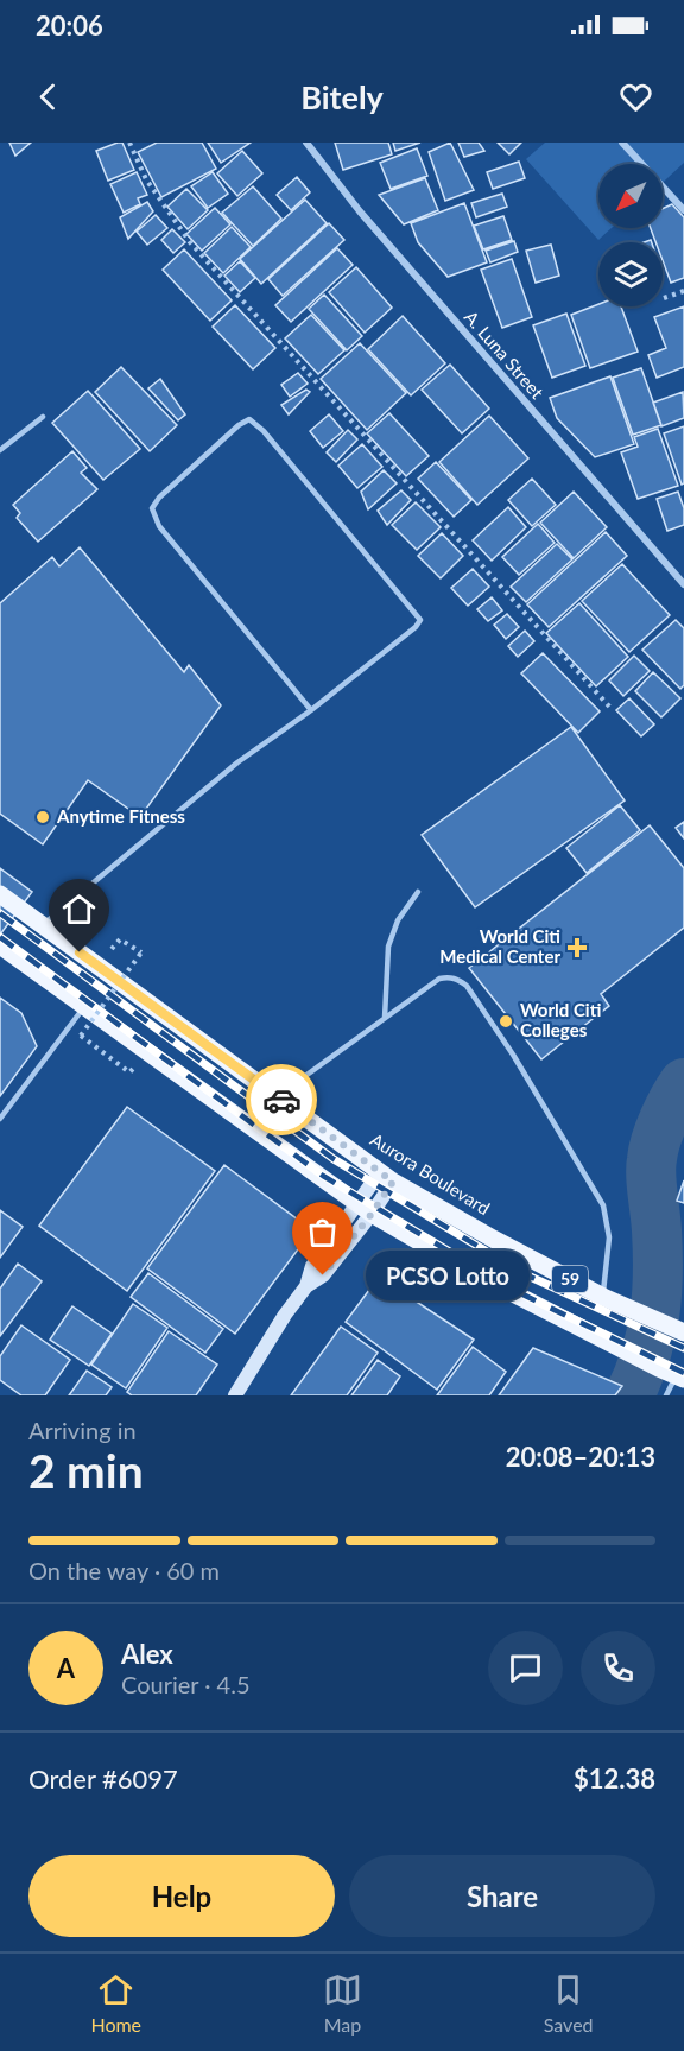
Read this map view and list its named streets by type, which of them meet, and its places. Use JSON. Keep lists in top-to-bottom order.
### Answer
{
  "streets": {
    "main road": ["Aurora Boulevard", "59"],
    "street": ["A. Luna Street"]
  },
  "places": {
    "other": ["Anytime Fitness", "World Citi Colleges", "PCSO Lotto"],
    "health": ["World Citi Medical Center"]
  },
  "north": "bottom left",
  "page": {
    "status": "20:06",
    "header": "Bitely",
    "bubble": "PCSO Lotto",
    "heading": ["2 min", "Arriving in", "20:08–20:13"],
    "panel": [
      "Alex",
      "Courier · 4.5",
      "Order #6097",
      "$12.38"
    ],
    "bar": "On the way · 60 m",
    "round": "A",
    "buttons": ["Help", "Share"],
    "tabs": ["Home", "Map", "Saved"]
  }
}
